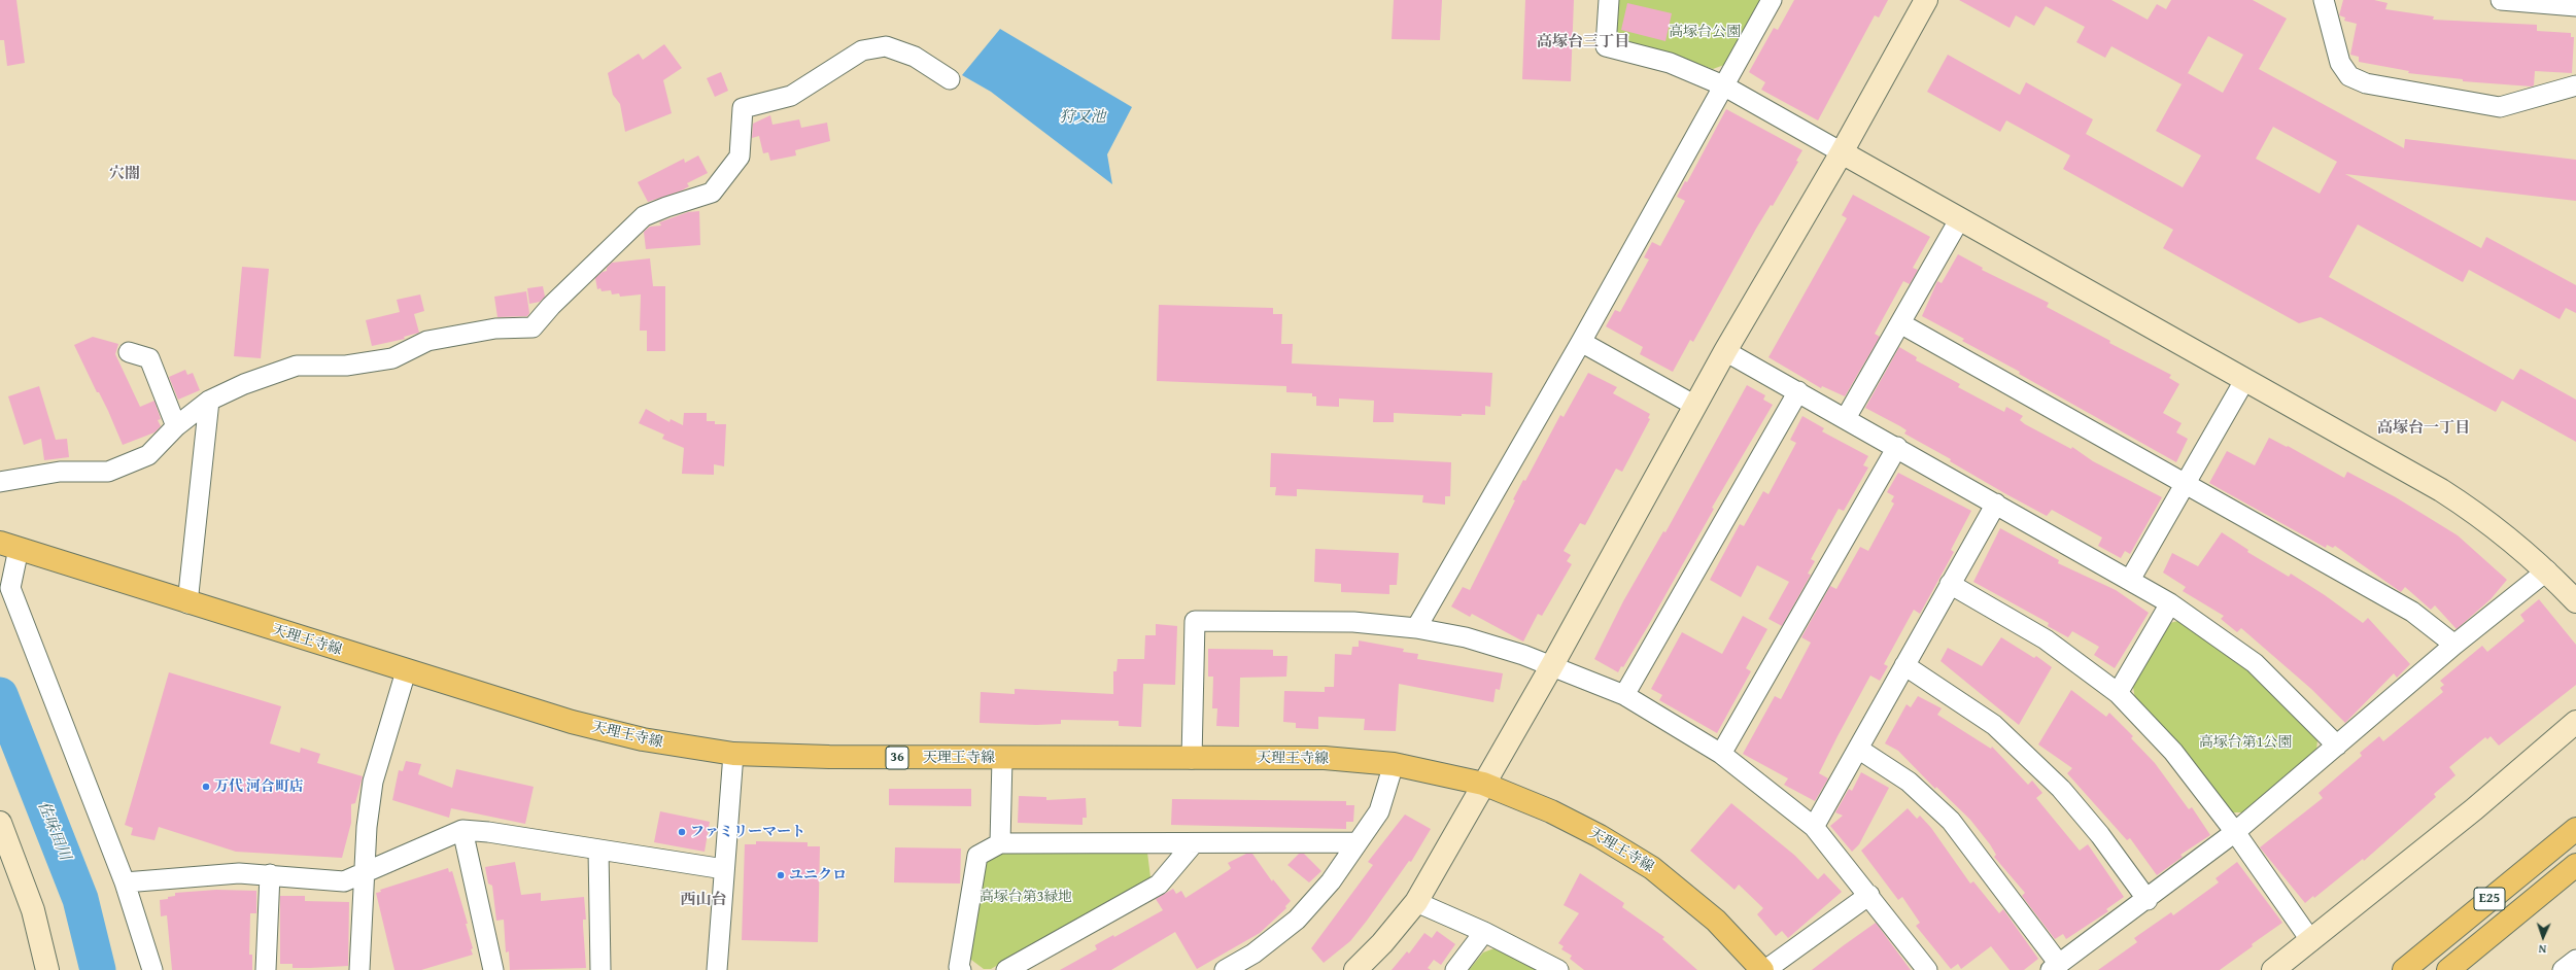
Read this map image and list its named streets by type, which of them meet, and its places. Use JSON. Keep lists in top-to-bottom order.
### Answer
{
  "streets": {
    "main road": ["天理王寺線", "36", "E25"]
  },
  "districts": [
    "高塚台三丁目",
    "穴闇",
    "高塚台一丁目",
    "西山台"
  ],
  "water": ["狩又池", "佐味田川"],
  "parks": ["高塚台公園", "高塚台第1公園", "高塚台第3緑地"],
  "places": ["万代 河合町店", "ファミリーマート", "ユニクロ"],
  "north": "bottom"
}
